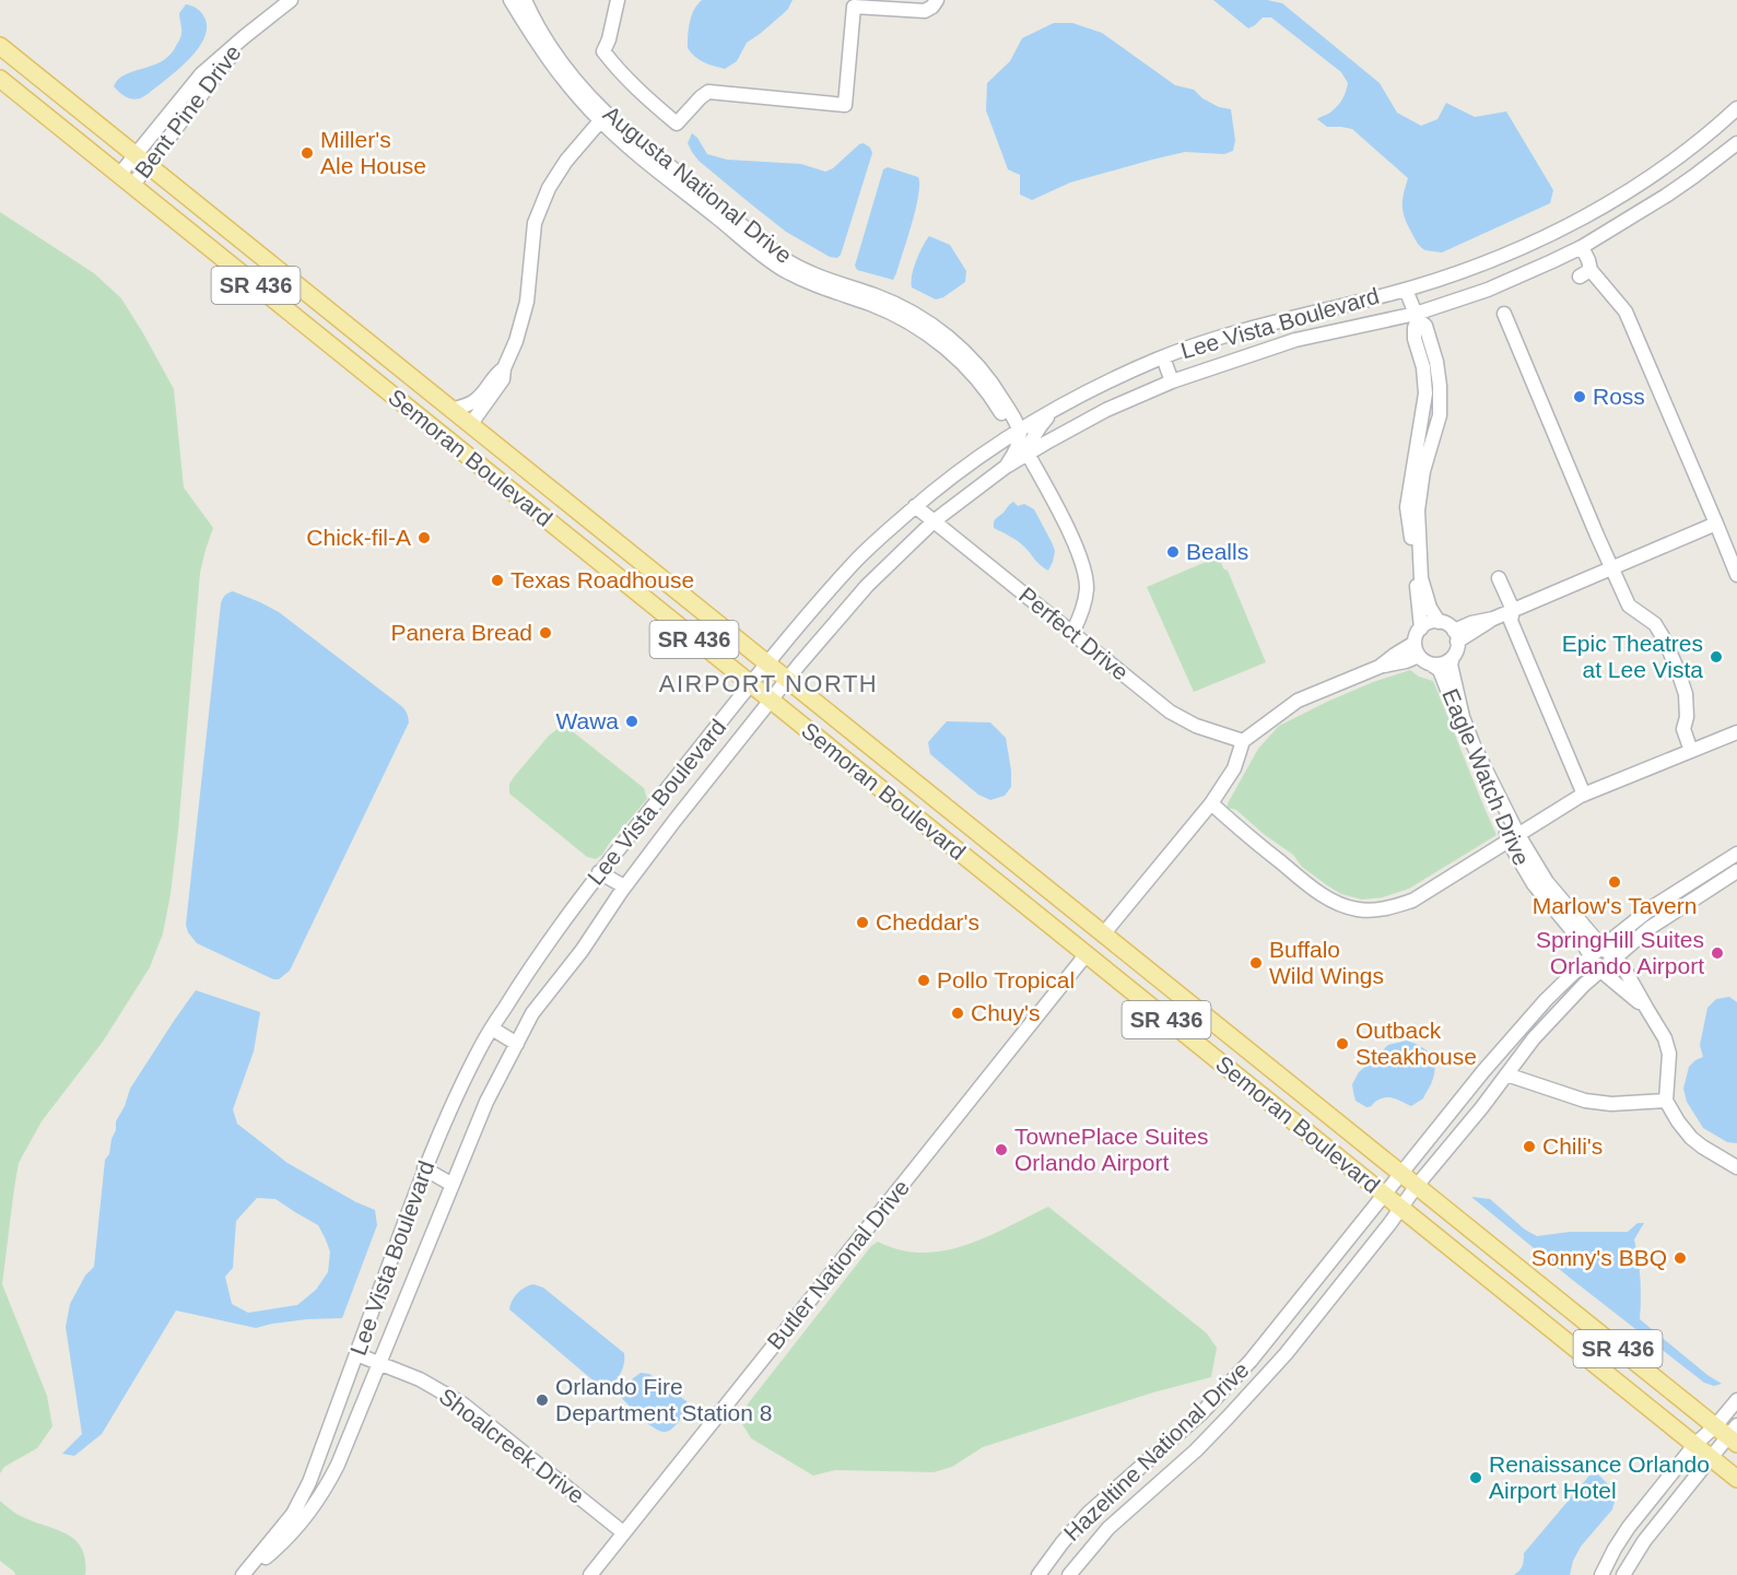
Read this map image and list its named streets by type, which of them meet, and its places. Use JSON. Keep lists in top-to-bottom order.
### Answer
{
  "streets": {
    "main road": ["SR 436", "Semoran Boulevard"],
    "street": [
      "Bent Pine Drive",
      "Augusta National Drive",
      "Lee Vista Boulevard",
      "Perfect Drive",
      "Eagle Watch Drive",
      "Butler National Drive",
      "Shoalcreek Drive",
      "Hazeltine National Drive"
    ]
  },
  "crossings": [
    ["Bent Pine Drive", "Semoran Boulevard"],
    ["Augusta National Drive", "Lee Vista Boulevard"],
    ["Lee Vista Boulevard", "Semoran Boulevard"],
    ["Lee Vista Boulevard", "Perfect Drive"],
    ["Lee Vista Boulevard", "Shoalcreek Drive"],
    ["Semoran Boulevard", "Butler National Drive"],
    ["Semoran Boulevard", "Hazeltine National Drive"],
    ["Eagle Watch Drive", "Hazeltine National Drive"],
    ["Butler National Drive", "Shoalcreek Drive"]
  ],
  "districts": ["AIRPORT NORTH"],
  "places": [
    "Miller's Ale House",
    "Ross",
    "Chick-fil-A",
    "Bealls",
    "Texas Roadhouse",
    "Panera Bread",
    "Epic Theatres at Lee Vista",
    "Wawa",
    "Marlow's Tavern",
    "Cheddar's",
    "SpringHill Suites Orlando Airport",
    "Buffalo Wild Wings",
    "Pollo Tropical",
    "Chuy's",
    "Outback Steakhouse",
    "Chili's",
    "TownePlace Suites Orlando Airport",
    "Sonny's BBQ",
    "Orlando Fire Department Station 8",
    "Renaissance Orlando Airport Hotel"
  ]
}
